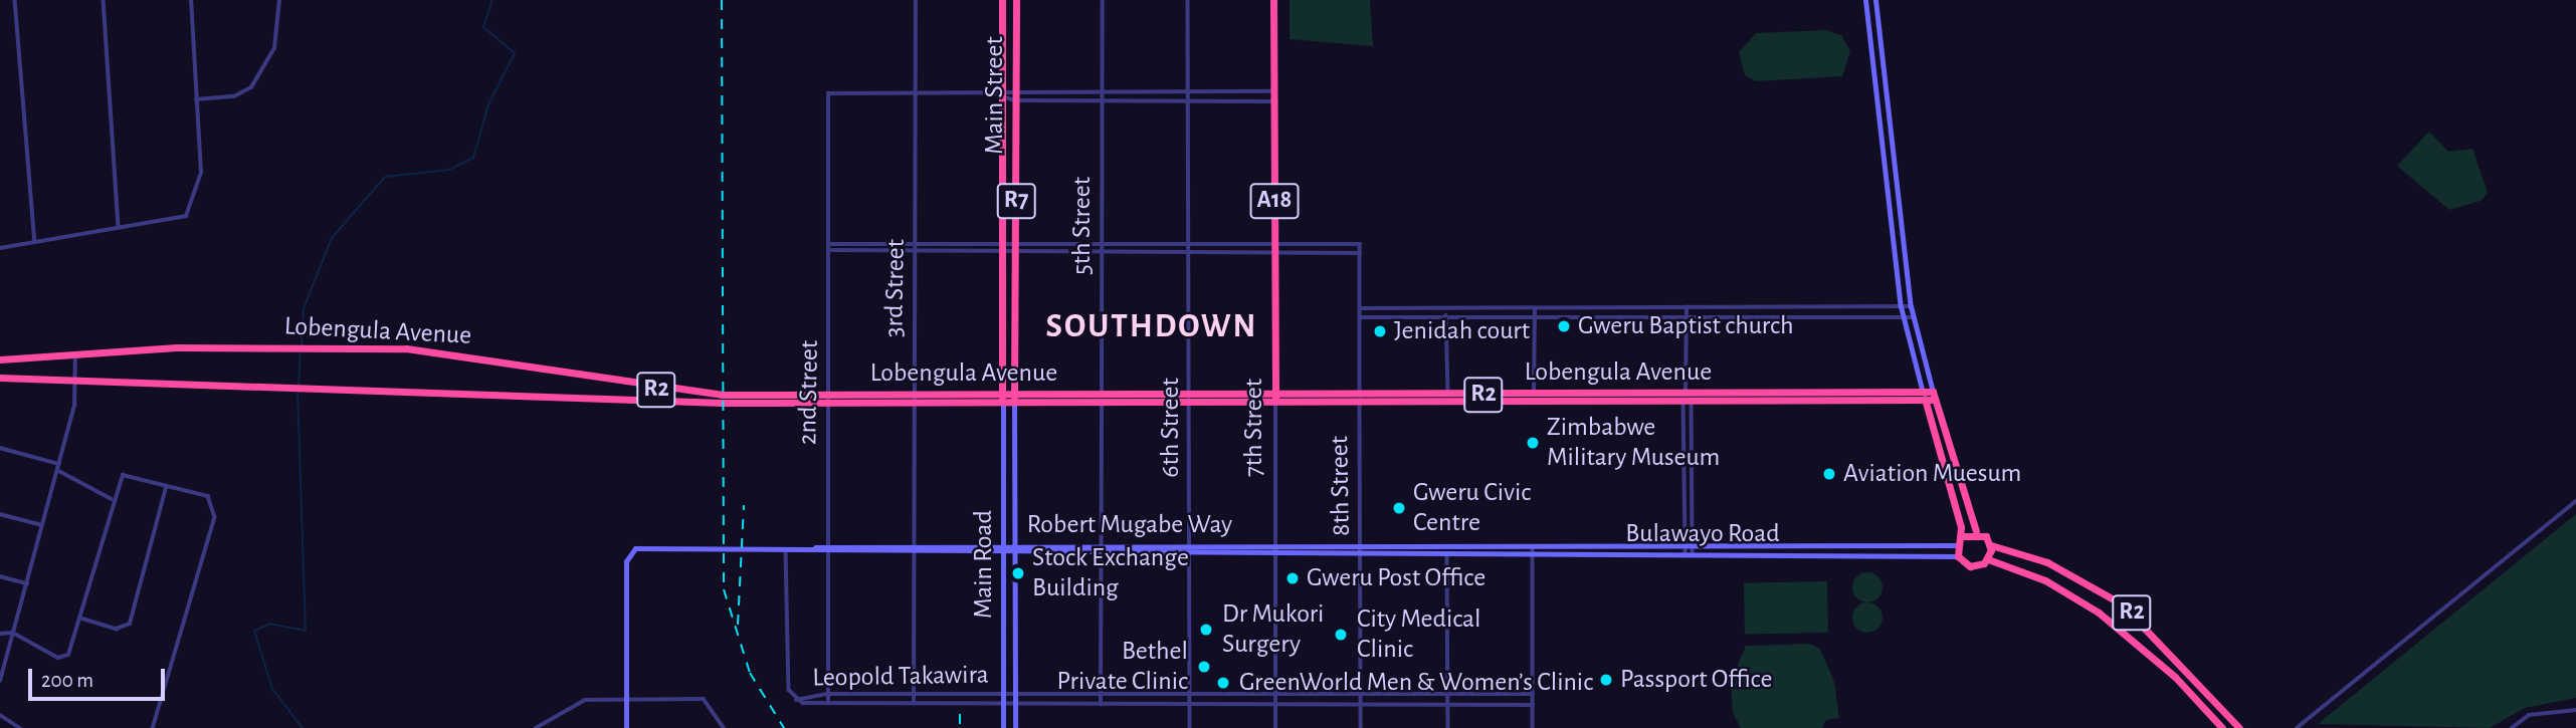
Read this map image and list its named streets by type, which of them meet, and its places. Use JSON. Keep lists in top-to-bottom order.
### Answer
{
  "streets": {
    "highway": [
      "Main Street",
      "R7",
      "A18",
      "Lobengula Avenue",
      "R2",
      "7th Street"
    ],
    "street": [
      "5th Street",
      "3rd Street",
      "2nd Street",
      "6th Street",
      "8th Street",
      "Robert Mugabe Way",
      "Bulawayo Road",
      "Main Road",
      "Leopold Takawira"
    ]
  },
  "crossings": [
    ["Main Street", "Lobengula Avenue"],
    ["Main Street", "Main Road"],
    ["5th Street", "Lobengula Avenue"],
    ["5th Street", "Robert Mugabe Way"],
    ["5th Street", "Leopold Takawira"],
    ["3rd Street", "Lobengula Avenue"],
    ["3rd Street", "2nd Street"],
    ["3rd Street", "Robert Mugabe Way"],
    ["3rd Street", "Leopold Takawira"],
    ["Lobengula Avenue", "R2"],
    ["Lobengula Avenue", "2nd Street"],
    ["Lobengula Avenue", "6th Street"],
    ["Lobengula Avenue", "7th Street"],
    ["Lobengula Avenue", "8th Street"],
    ["Lobengula Avenue", "Main Road"],
    ["R2", "Bulawayo Road"],
    ["2nd Street", "Robert Mugabe Way"],
    ["2nd Street", "Leopold Takawira"],
    ["6th Street", "Robert Mugabe Way"],
    ["6th Street", "Leopold Takawira"],
    ["7th Street", "8th Street"],
    ["7th Street", "Robert Mugabe Way"],
    ["7th Street", "Leopold Takawira"],
    ["8th Street", "Robert Mugabe Way"],
    ["8th Street", "Leopold Takawira"],
    ["Robert Mugabe Way", "Bulawayo Road"],
    ["Robert Mugabe Way", "Main Road"],
    ["Main Road", "Leopold Takawira"]
  ],
  "districts": ["SOUTHDOWN"],
  "places": [
    "Gweru Baptist church",
    "Jenidah court",
    "Zimbabwe Military Museum",
    "Aviation Muesum",
    "Gweru Civic Centre",
    "Stock Exchange Building",
    "Gweru Post Office",
    "Dr Mukori Surgery",
    "City Medical Clinic",
    "Bethel Private Clinic",
    "Passport Office",
    "GreenWorld Men & Women’s Clinic"
  ],
  "scale_bar": "200 m"
}
